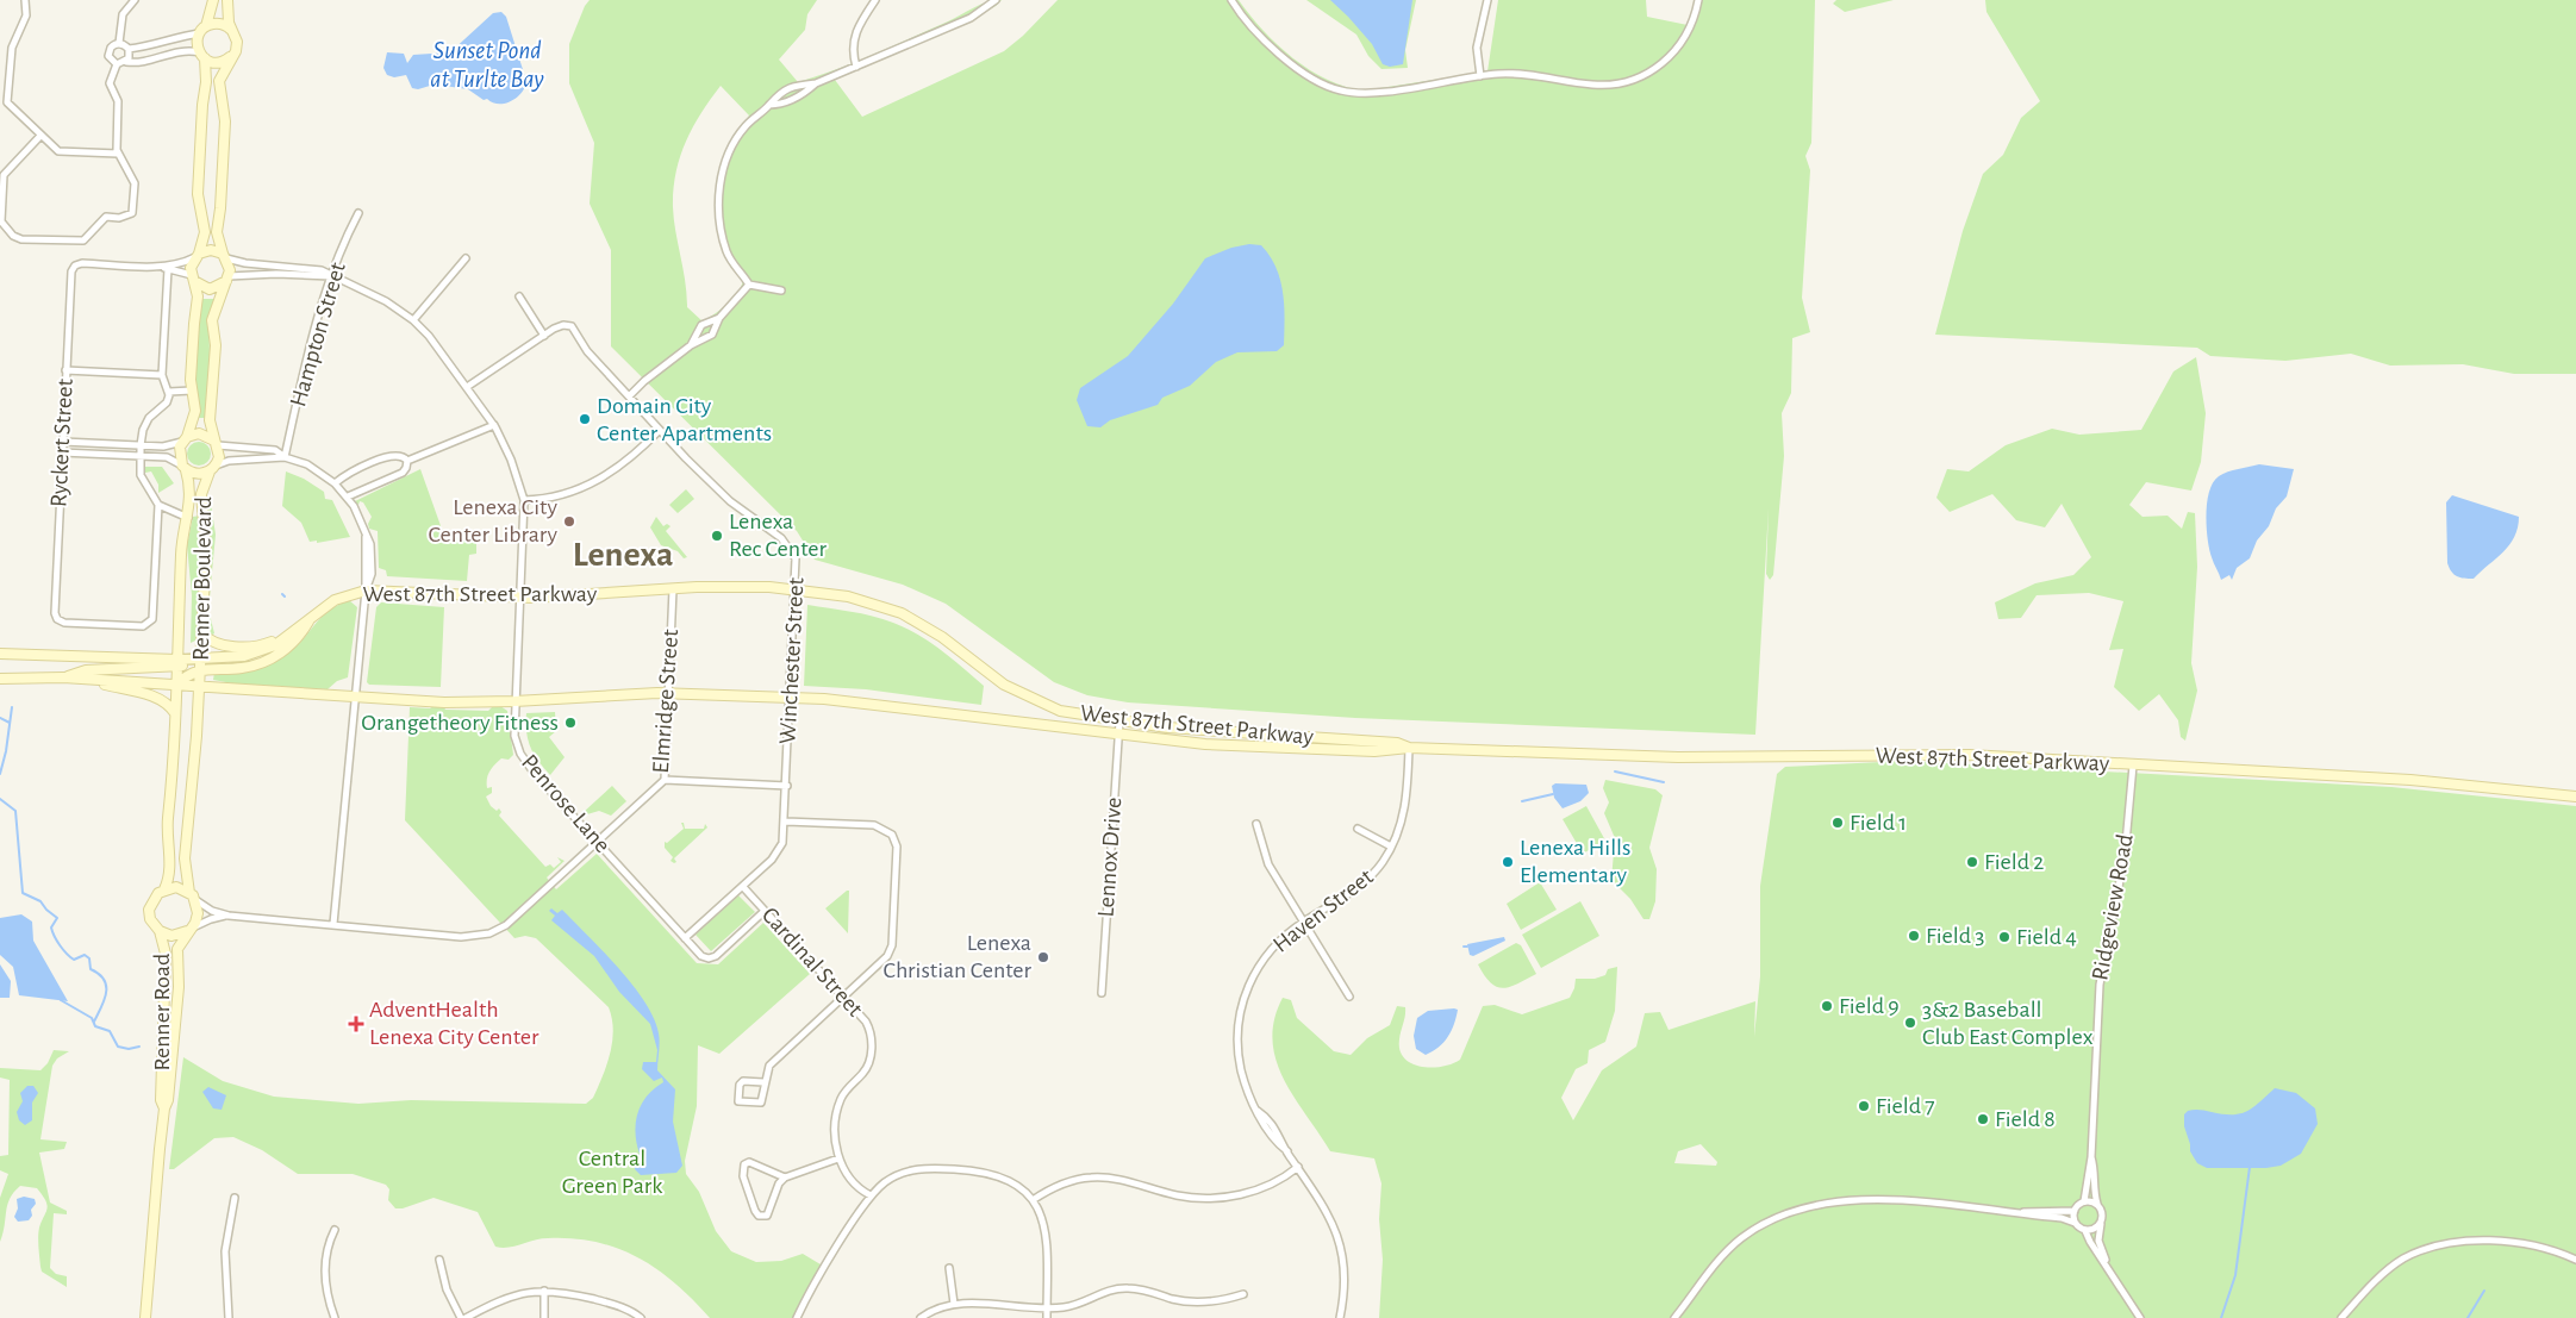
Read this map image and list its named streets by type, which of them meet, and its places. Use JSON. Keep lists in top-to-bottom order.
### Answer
{
  "streets": {
    "main road": ["Renner Boulevard", "West 87th Street Parkway", "Renner Road"],
    "street": [
      "Hampton Street",
      "Ryckert Street",
      "Winchester Street",
      "Elmridge Street",
      "Penrose Lane",
      "Lennox Drive",
      "Ridgeview Road",
      "Haven Street",
      "Cardinal Street"
    ]
  },
  "crossings": [
    ["Hampton Street", "Renner Boulevard"],
    ["Hampton Street", "West 87th Street Parkway"],
    ["Hampton Street", "Penrose Lane"],
    ["Renner Boulevard", "West 87th Street Parkway"],
    ["Renner Boulevard", "Renner Road"],
    ["West 87th Street Parkway", "Winchester Street"],
    ["West 87th Street Parkway", "Elmridge Street"],
    ["West 87th Street Parkway", "Penrose Lane"],
    ["West 87th Street Parkway", "Lennox Drive"],
    ["West 87th Street Parkway", "Ridgeview Road"],
    ["West 87th Street Parkway", "Haven Street"],
    ["West 87th Street Parkway", "Renner Road"],
    ["Winchester Street", "Penrose Lane"],
    ["Winchester Street", "Cardinal Street"],
    ["Elmridge Street", "Penrose Lane"],
    ["Penrose Lane", "Cardinal Street"]
  ],
  "districts": ["Lenexa"],
  "water": ["Sunset Pond at Turlte Bay"],
  "parks": ["Central Green Park"],
  "places": {
    "other": [
      "Domain City Center Apartments",
      "Lenexa City Center Library",
      "Lenexa Rec Center",
      "Orangetheory Fitness",
      "Field 1",
      "Lenexa Hills Elementary",
      "Field 2",
      "Field 3",
      "Field 4",
      "Lenexa Christian Center",
      "Field 9",
      "3&2 Baseball Club East Complex",
      "Field 7",
      "Field 8"
    ],
    "health": ["AdventHealth Lenexa City Center"]
  }
}
